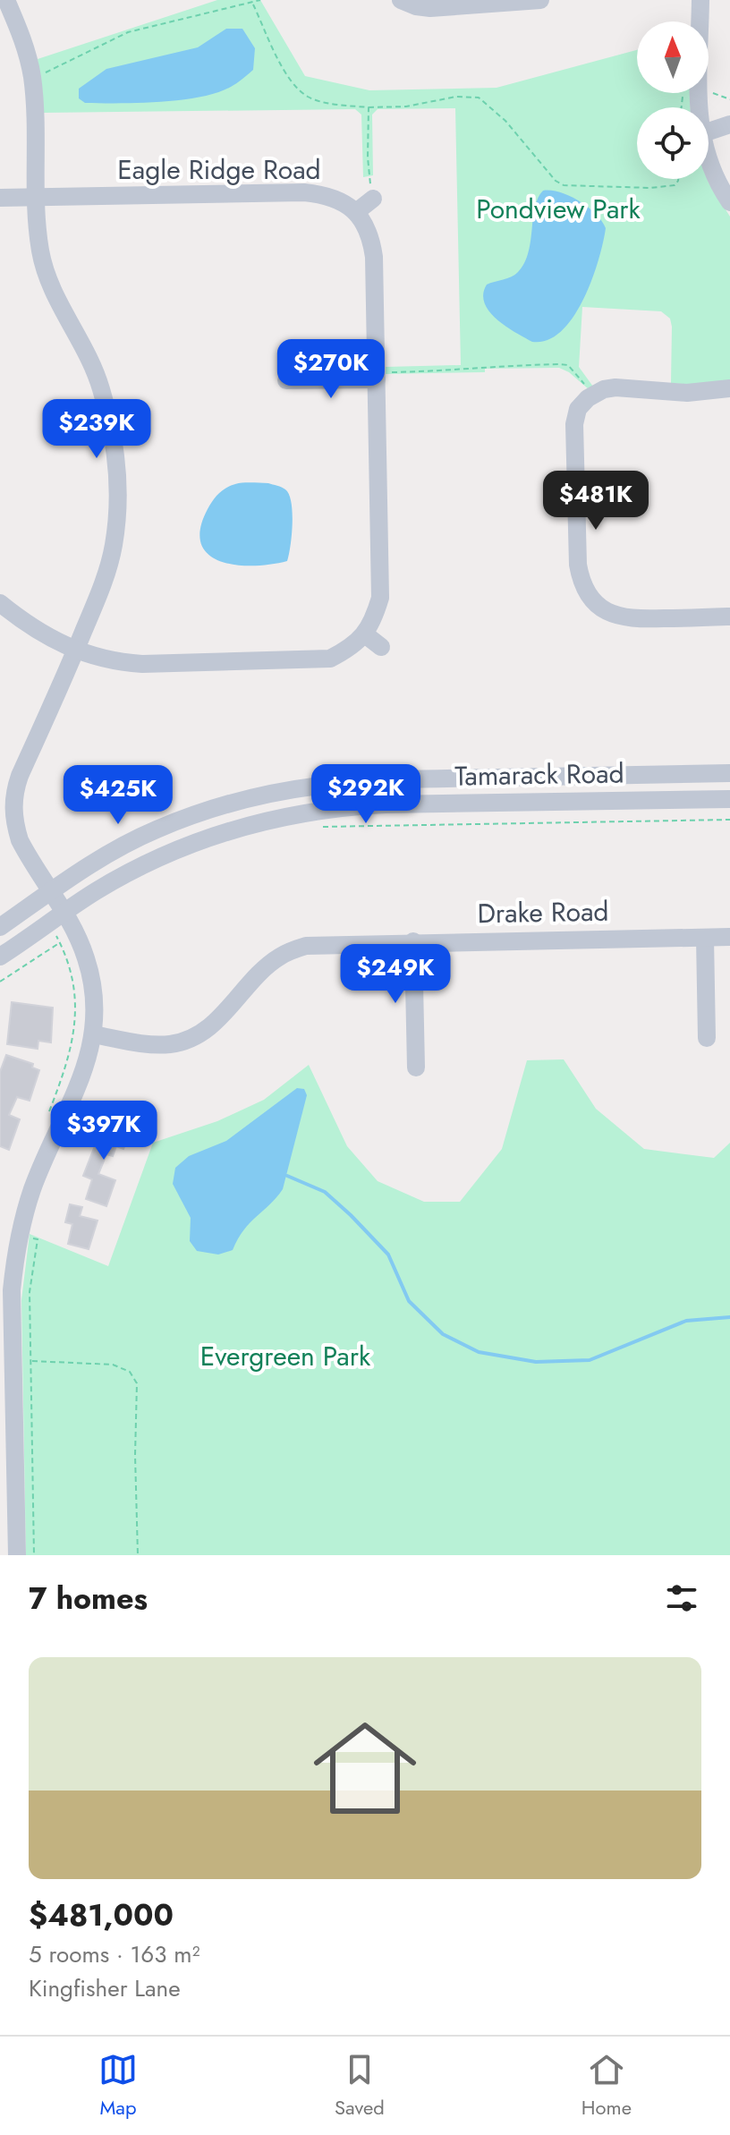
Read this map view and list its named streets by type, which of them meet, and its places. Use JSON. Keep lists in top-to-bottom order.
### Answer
{
  "streets": {
    "street": ["Eagle Ridge Road", "Tamarack Road", "Drake Road"]
  },
  "parks": ["Pondview Park", "Evergreen Park"],
  "north": "top",
  "page": {
    "price": [
      "$270K",
      "$239K",
      "$481K",
      "$292K",
      "$425K",
      "$249K",
      "$397K"
    ],
    "heading": "7 homes",
    "list": [
      {
        "name": "$481,000",
        "note": "5 rooms · 163 m² · Kingfisher Lane"
      }
    ],
    "tabs": ["Map", "Saved", "Home"]
  }
}
